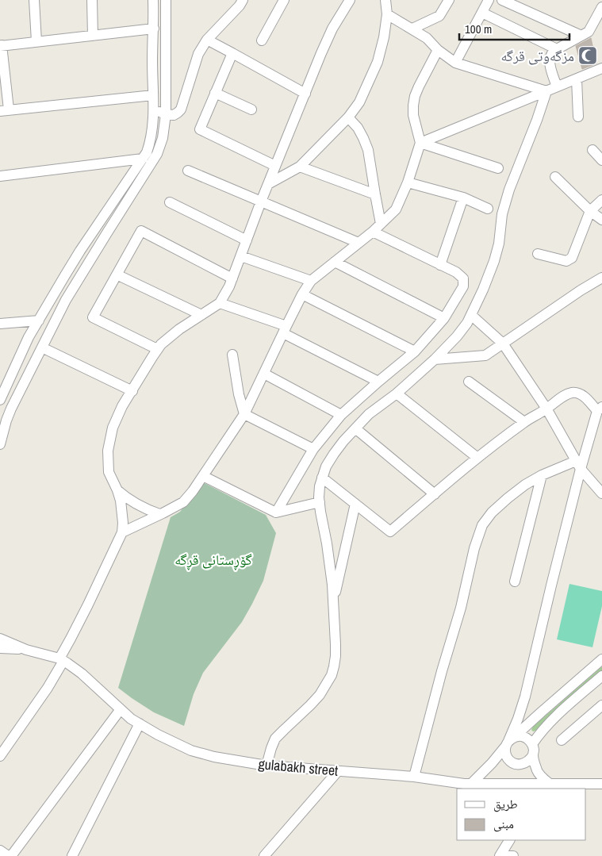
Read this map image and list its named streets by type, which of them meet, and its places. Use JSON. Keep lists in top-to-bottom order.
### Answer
{
  "streets": {
    "street": ["gulabakh street"]
  },
  "parks": ["گۆڕستانی قڕگە"],
  "places": {
    "mosque": ["مزگەوتی قرگە"]
  },
  "legend": ["طريق", "مبنى"],
  "scale_bar": "100 m"
}
